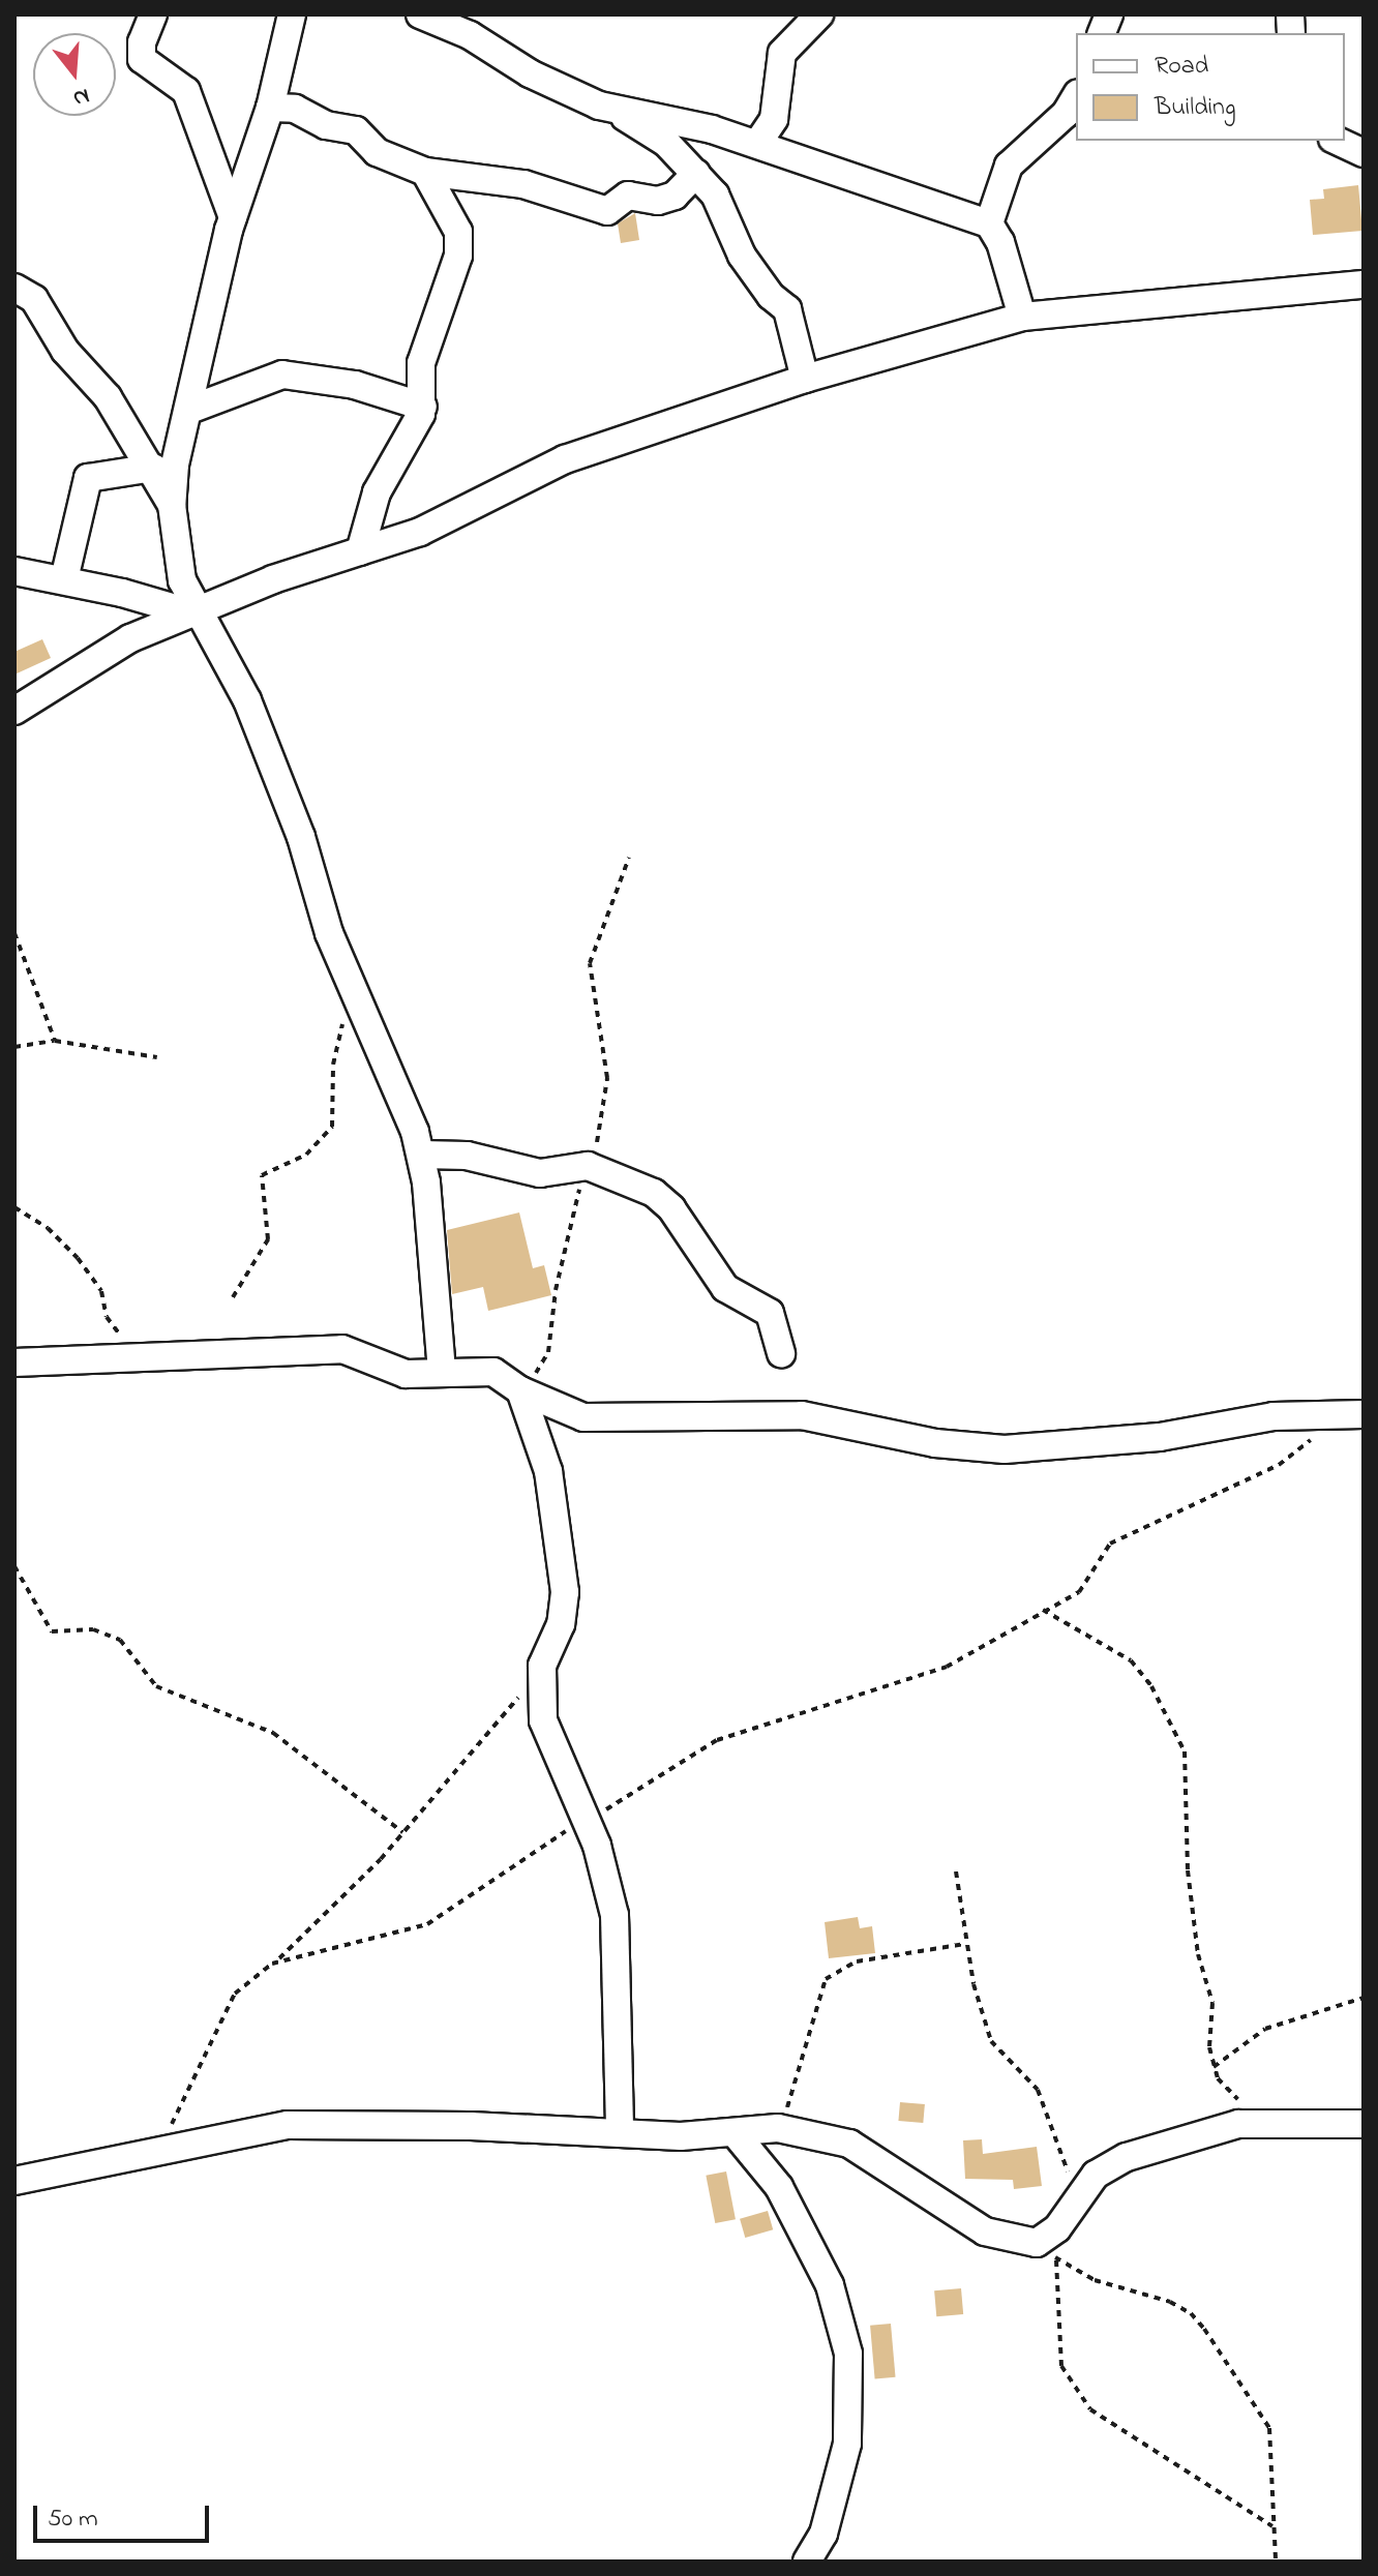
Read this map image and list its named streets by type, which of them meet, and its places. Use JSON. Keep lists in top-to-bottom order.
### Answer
{
  "legend": ["Road", "Building"],
  "scale_bar": "50 m",
  "north": "bottom"
}
